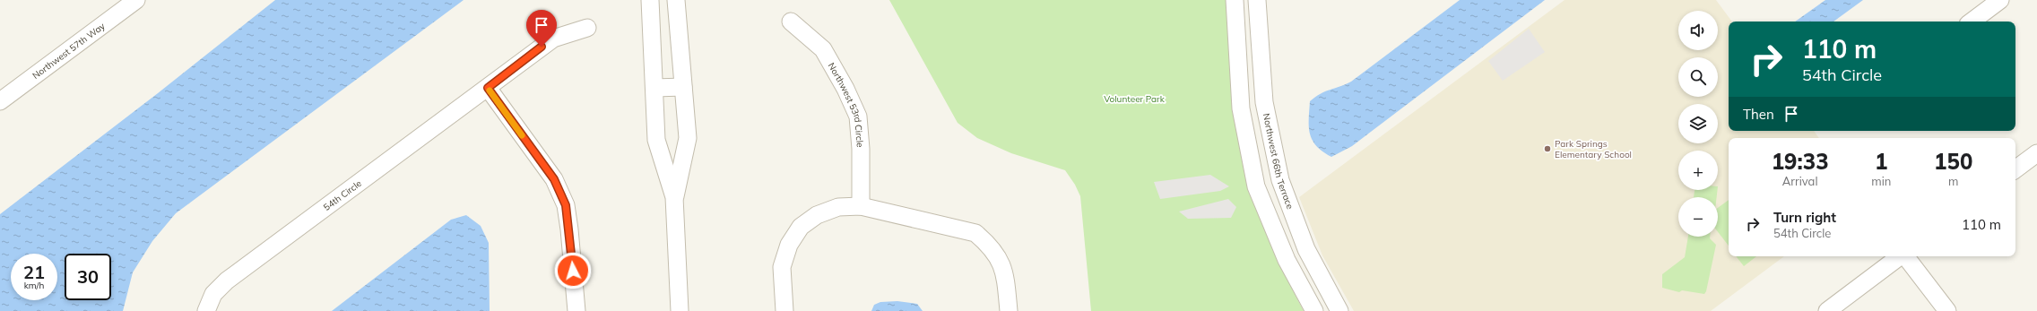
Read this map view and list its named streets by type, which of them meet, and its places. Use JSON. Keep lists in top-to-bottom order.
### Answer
{
  "streets": {
    "street": [
      "Northwest 57th Way",
      "Northwest 53rd Circle",
      "Northwest 66th Terrace",
      "54th Circle"
    ]
  },
  "parks": ["Volunteer Park"],
  "places": ["Park Springs Elementary School"],
  "page": {
    "map_buttons": ["+", "−"],
    "turn": ["110 m", "54th Circle"],
    "then": "Then",
    "eta": [
      "19:33",
      "Arrival",
      "1",
      "min",
      "150",
      "m"
    ],
    "list": [
      {
        "name": "Turn right",
        "note": "54th Circle",
        "value": "110 m"
      }
    ],
    "speed": "21 km/h",
    "limit": "30"
  }
}
